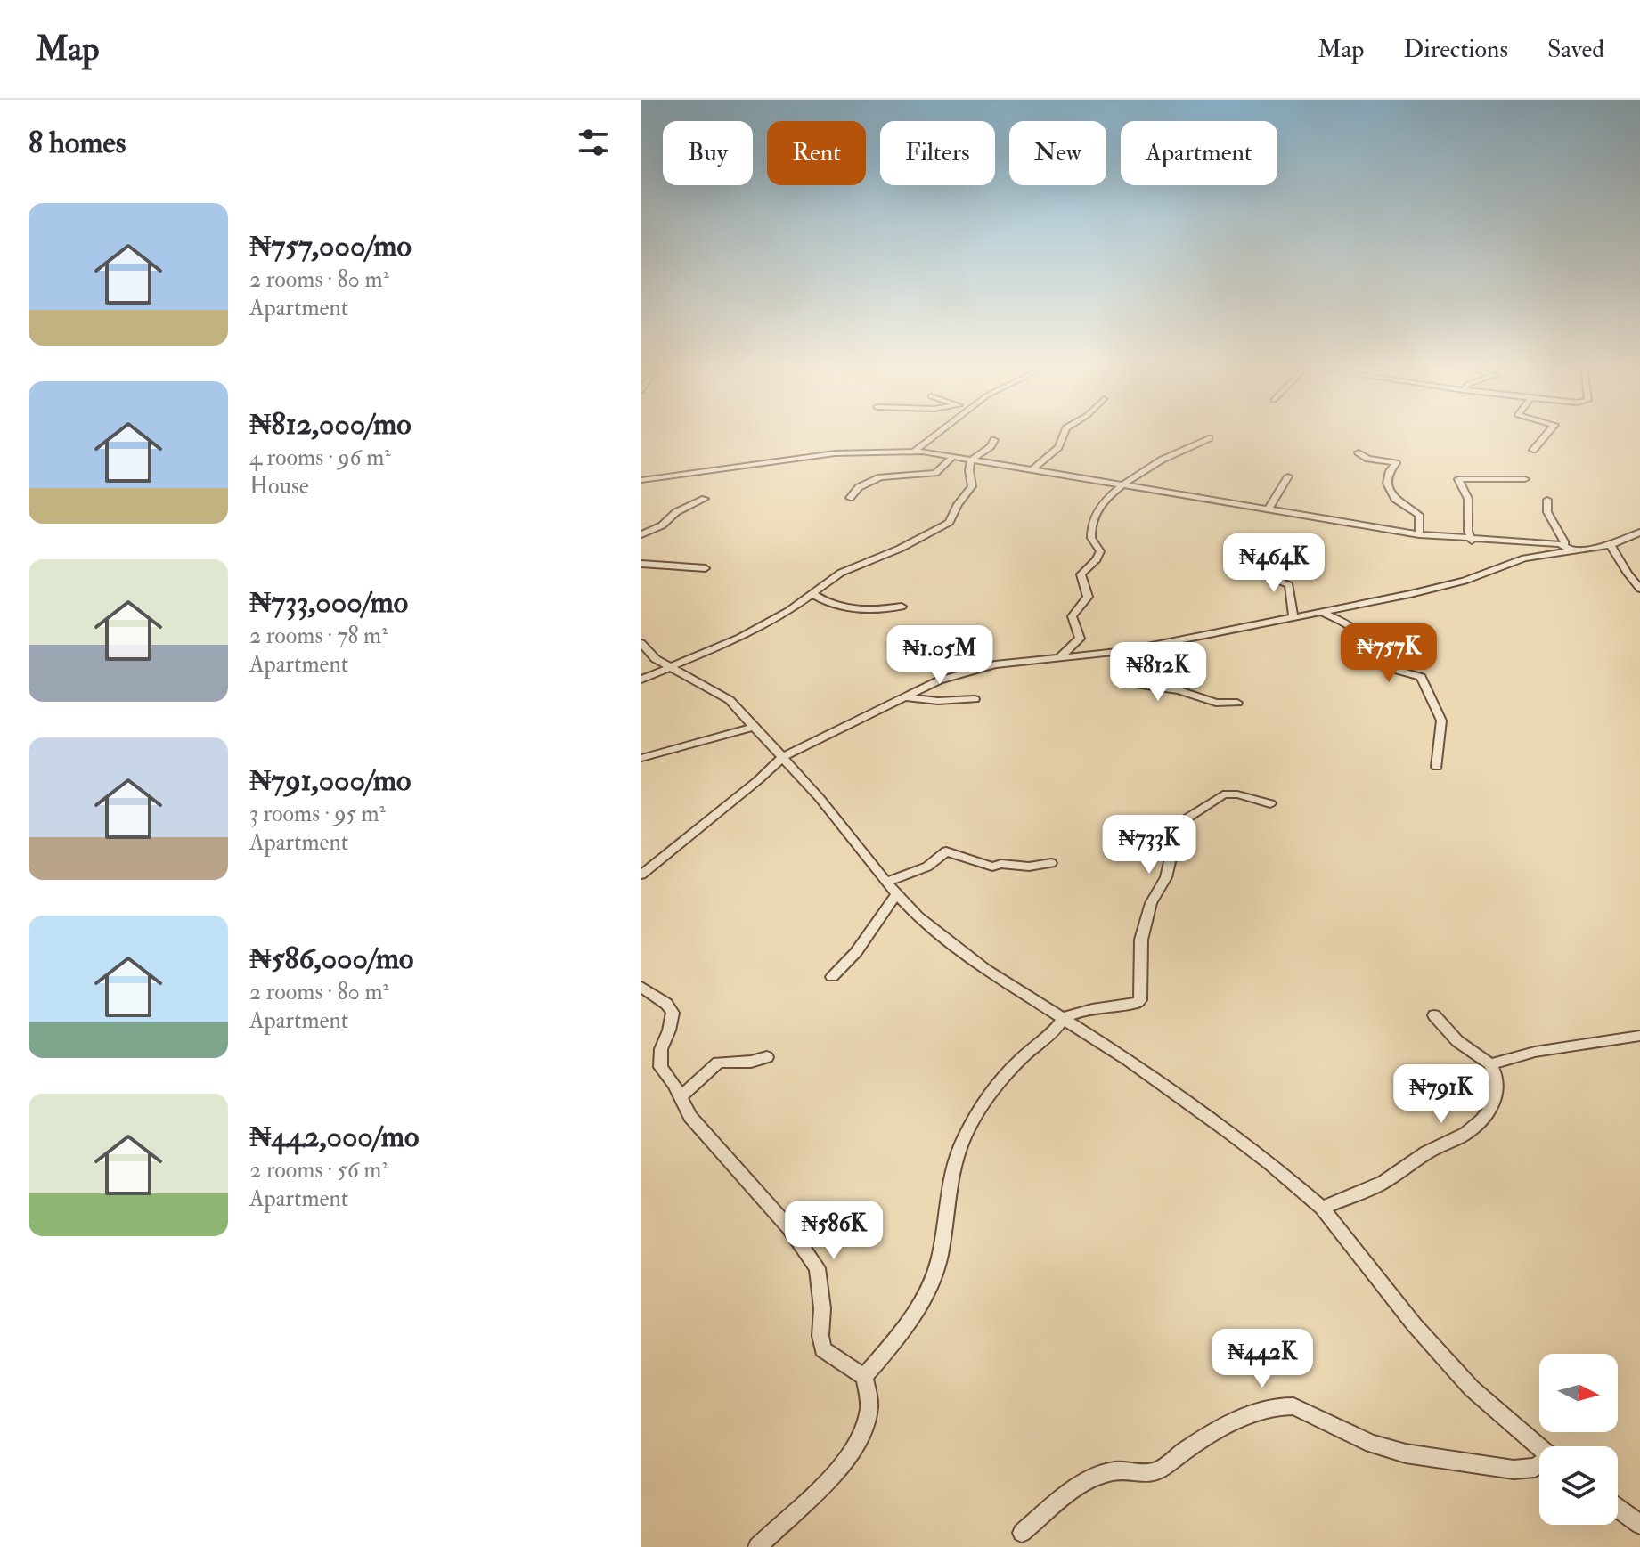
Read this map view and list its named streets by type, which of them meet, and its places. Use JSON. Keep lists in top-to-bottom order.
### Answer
{
  "north": "right",
  "page": {
    "header": "Map",
    "nav": ["Map", "Directions", "Saved"],
    "heading": "8 homes",
    "chip": [
      "Buy",
      "Rent",
      "Filters",
      "New",
      "Apartment"
    ],
    "list": [
      {
        "name": "₦757,000/mo",
        "note": "2 rooms · 80 m² · Apartment"
      },
      {
        "name": "₦812,000/mo",
        "note": "4 rooms · 96 m² · House"
      },
      {
        "name": "₦733,000/mo",
        "note": "2 rooms · 78 m² · Apartment"
      },
      {
        "name": "₦791,000/mo",
        "note": "3 rooms · 95 m² · Apartment"
      },
      {
        "name": "₦586,000/mo",
        "note": "2 rooms · 80 m² · Apartment"
      },
      {
        "name": "₦442,000/mo",
        "note": "2 rooms · 56 m² · Apartment"
      }
    ],
    "price": [
      "₦464K",
      "₦757K",
      "₦1.05M",
      "₦812K",
      "₦733K",
      "₦791K",
      "₦586K",
      "₦442K"
    ]
  }
}
